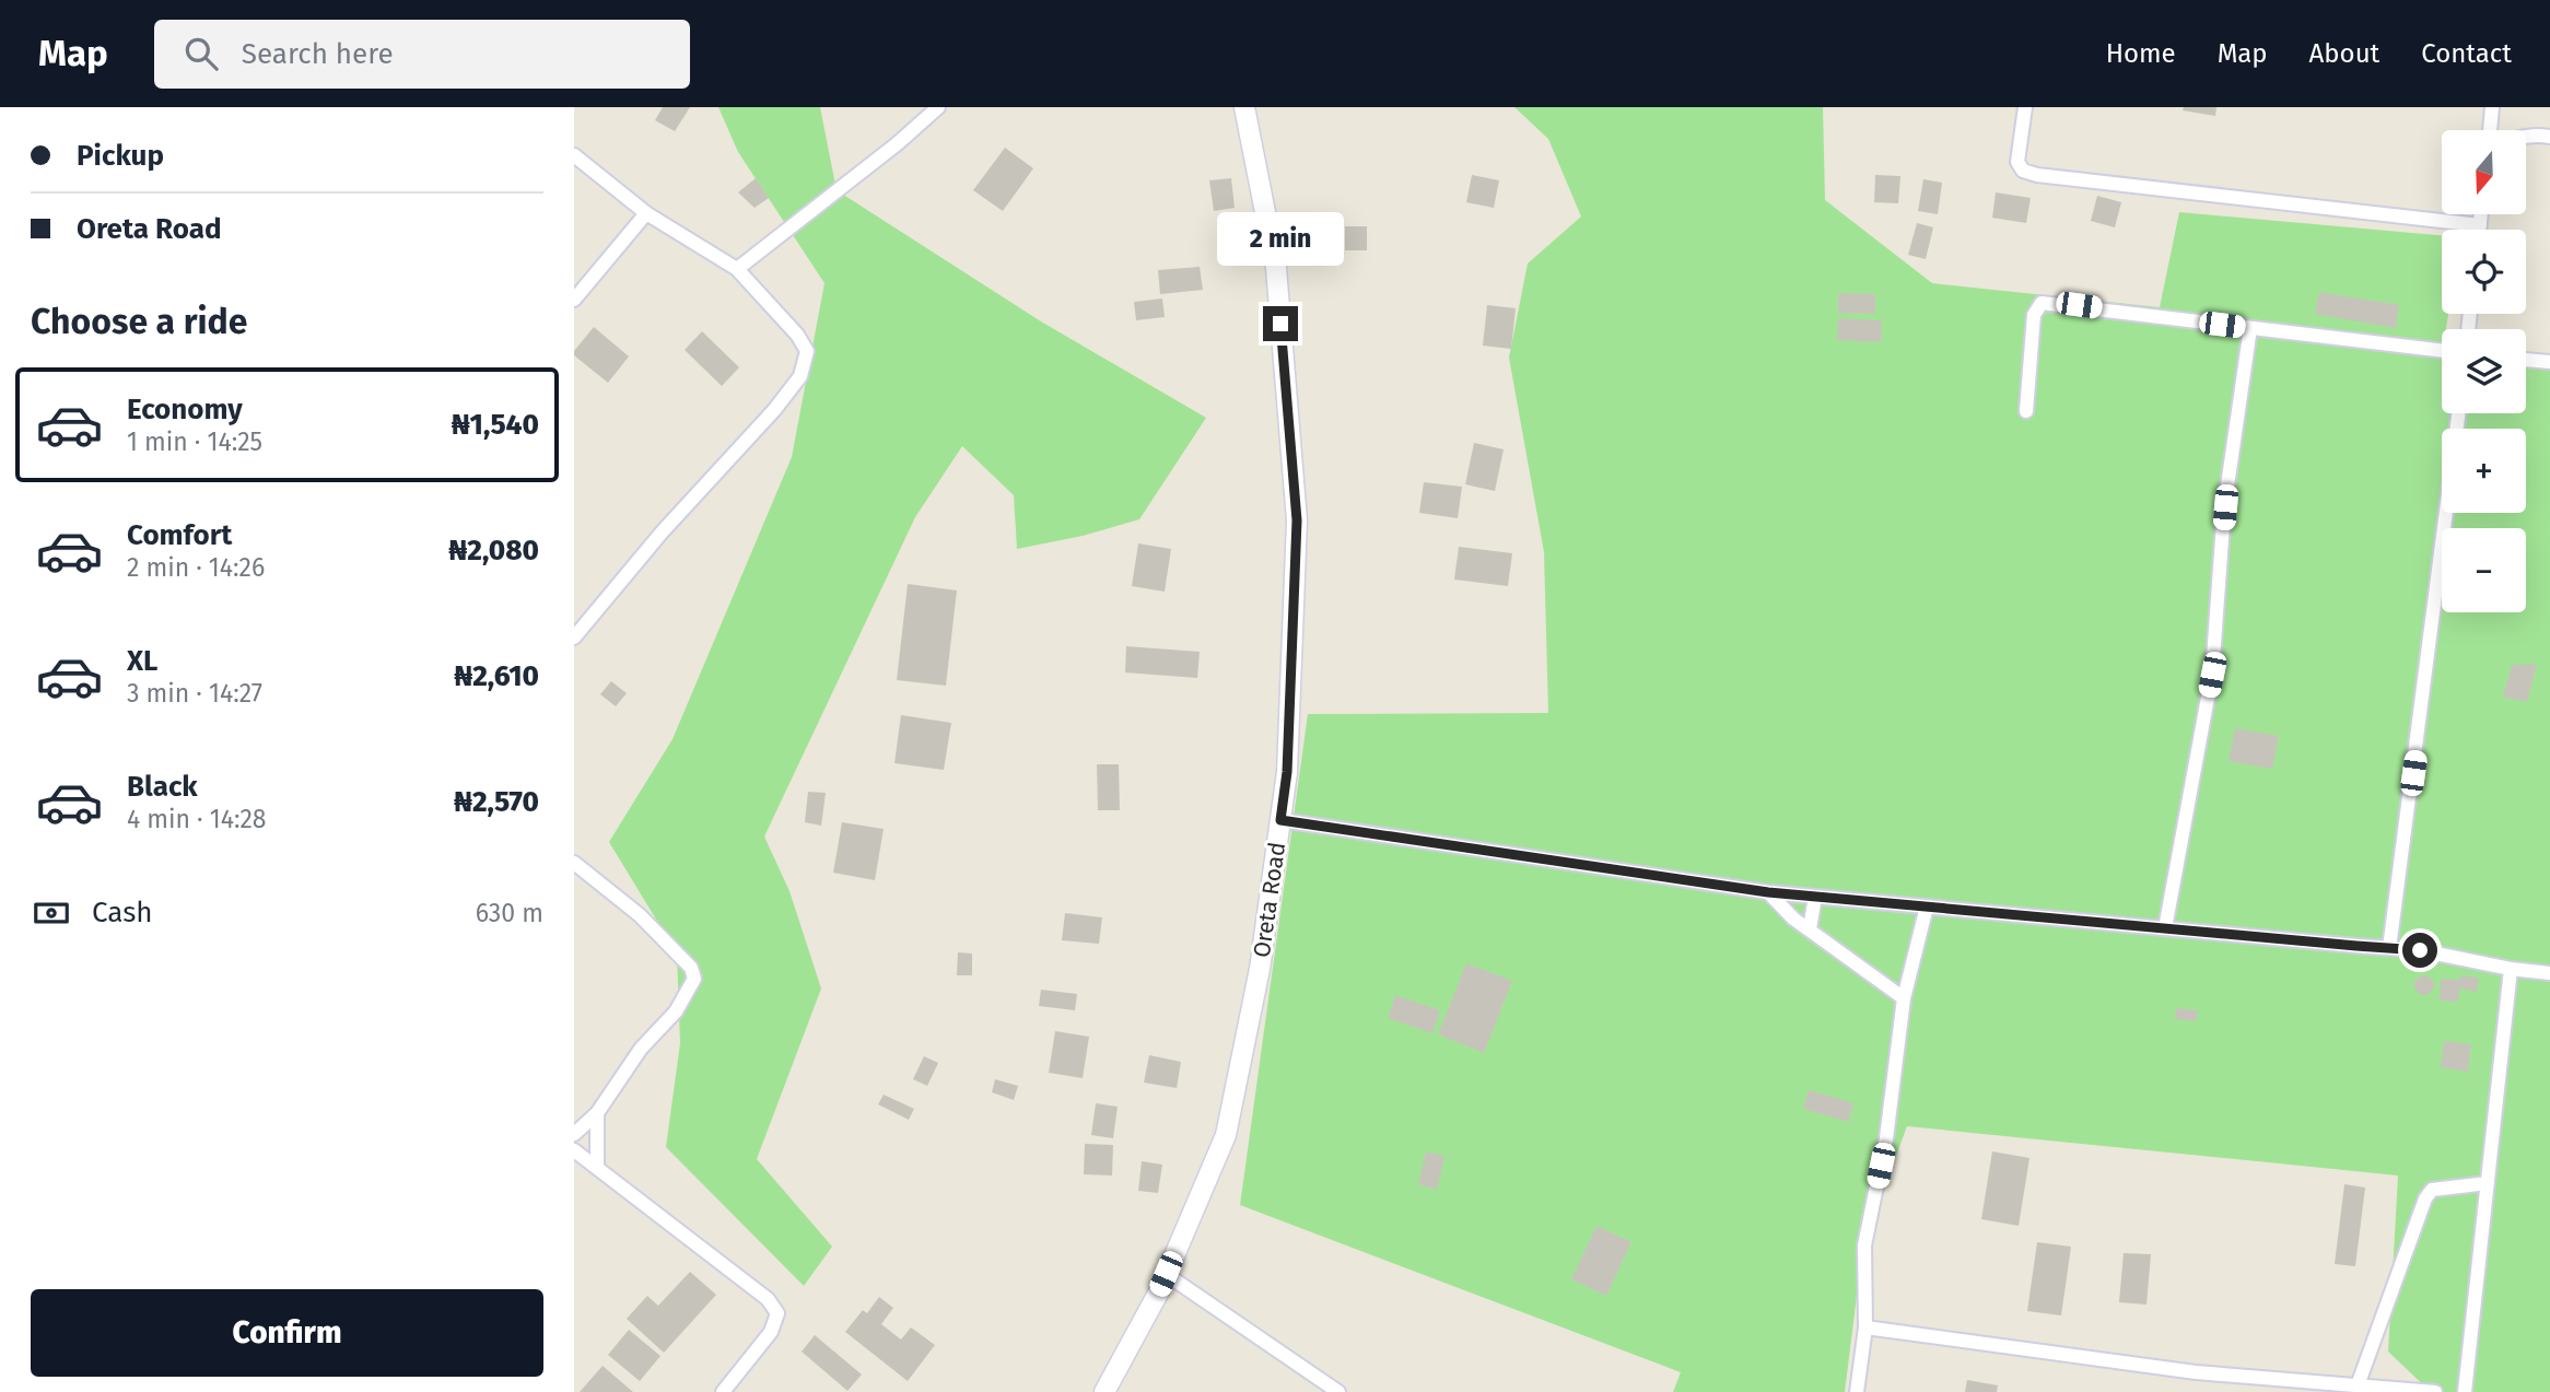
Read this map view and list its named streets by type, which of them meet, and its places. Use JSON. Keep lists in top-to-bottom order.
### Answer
{
  "streets": {
    "street": ["Oreta Road"]
  },
  "north": "bottom",
  "page": {
    "header": "Map",
    "search": "Search here",
    "nav": [
      "Home",
      "Map",
      "About",
      "Contact"
    ],
    "banner": ["Pickup", "Oreta Road"],
    "map_buttons": ["+", "−"],
    "bubble": "2 min",
    "heading": "Choose a ride",
    "list": [
      {
        "name": "Economy",
        "note": "1 min · 14:25",
        "value": "₦1,540"
      },
      {
        "name": "Comfort",
        "note": "2 min · 14:26",
        "value": "₦2,080"
      },
      {
        "name": "XL",
        "note": "3 min · 14:27",
        "value": "₦2,610"
      },
      {
        "name": "Black",
        "note": "4 min · 14:28",
        "value": "₦2,570"
      }
    ],
    "pay": ["Cash", "630 m"],
    "buttons": "Confirm"
  }
}
